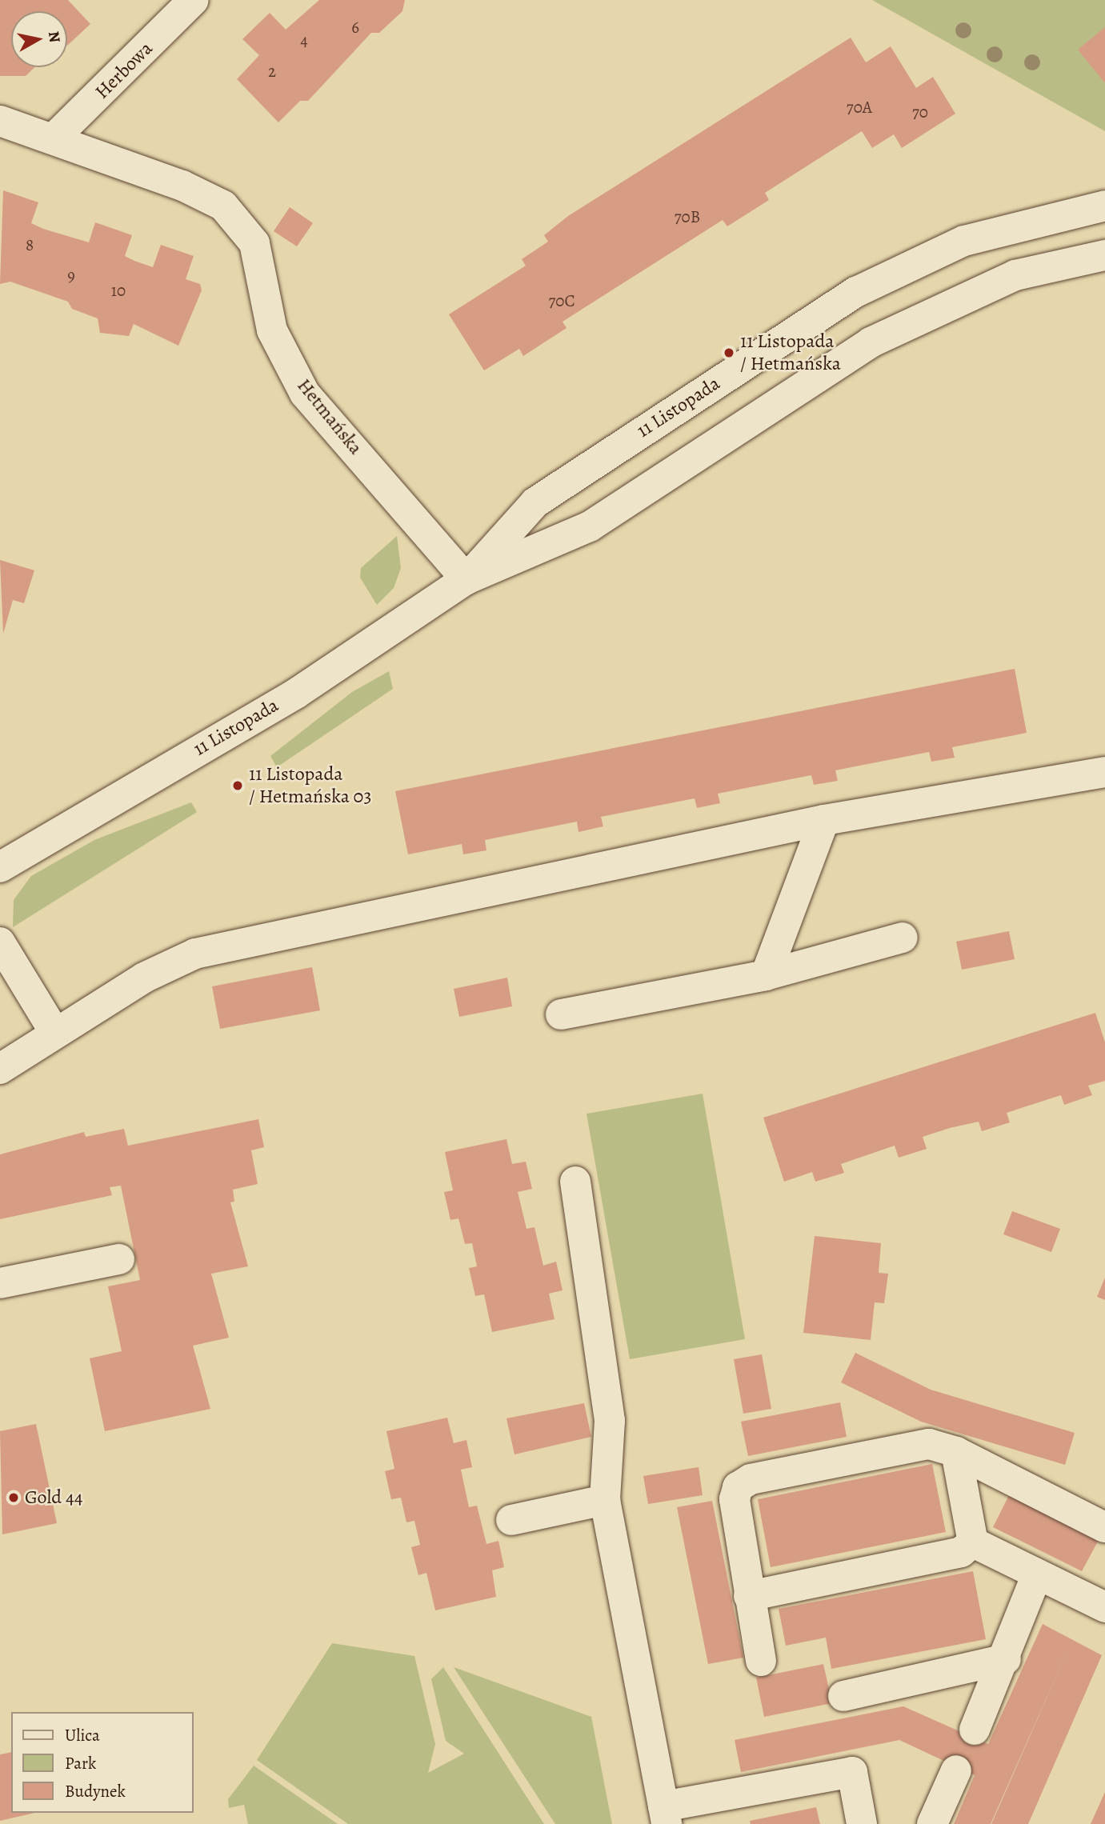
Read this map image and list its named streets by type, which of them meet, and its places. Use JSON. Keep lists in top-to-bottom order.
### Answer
{
  "streets": {
    "street": ["Herbowa", "11 Listopada", "Hetmańska"]
  },
  "crossings": [
    ["Herbowa", "Hetmańska"],
    ["11 Listopada", "Hetmańska"]
  ],
  "places": ["11 Listopada / Hetmańska", "11 Listopada / Hetmańska 03", "Gold 44"],
  "house_numbers": [
    "6",
    "4",
    "2",
    "70A",
    "70",
    "70B",
    "8",
    "9",
    "10",
    "70C"
  ],
  "legend": ["Ulica", "Park", "Budynek"],
  "north": "right"
}
